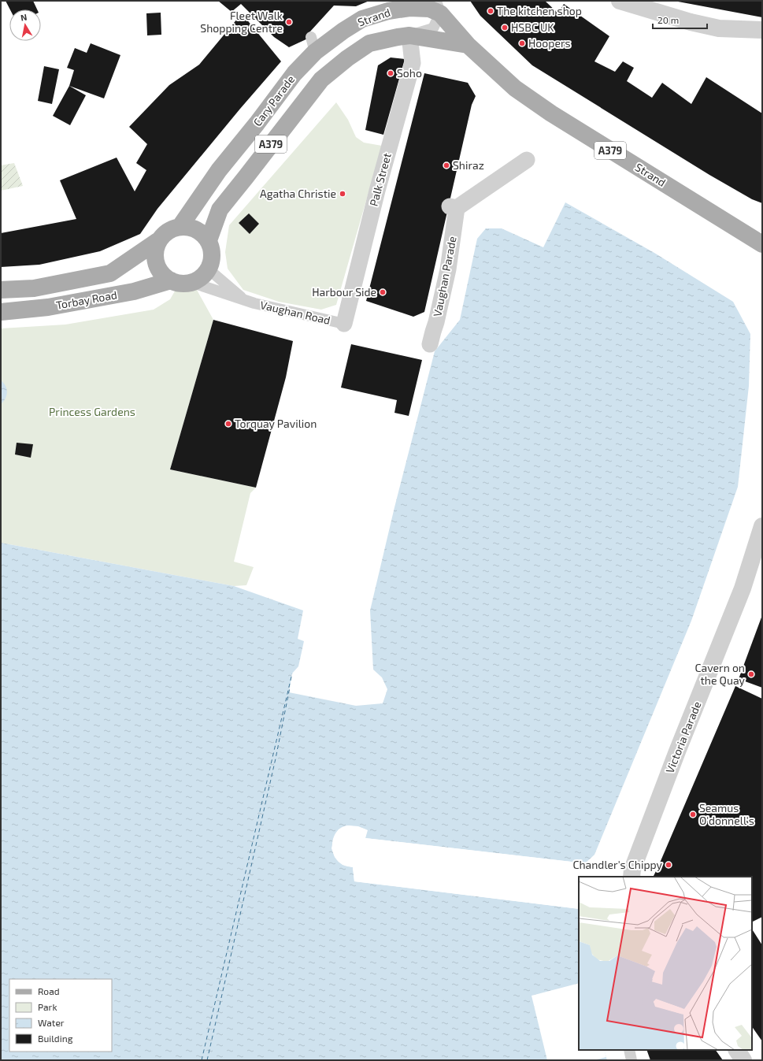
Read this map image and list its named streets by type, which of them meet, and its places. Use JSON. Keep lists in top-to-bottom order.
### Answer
{
  "streets": {
    "main road": [
      "Strand",
      "Cary Parade",
      "A379",
      "Torbay Road"
    ],
    "street": ["Palk Street", "Vaughan Parade", "Victoria Parade"],
    "lane": ["Vaughan Road"]
  },
  "crossings": [
    ["Strand", "Cary Parade"],
    ["Strand", "A379"],
    ["Cary Parade", "A379"],
    ["Cary Parade", "Torbay Road"],
    ["Cary Parade", "Vaughan Road"],
    ["A379", "Palk Street"],
    ["A379", "Torbay Road"],
    ["A379", "Vaughan Road"],
    ["Palk Street", "Vaughan Road"],
    ["Torbay Road", "Vaughan Road"]
  ],
  "parks": ["Princess Gardens"],
  "places": [
    "The kitchen shop",
    "Fleet Walk Shopping Centre",
    "HSBC UK",
    "Hoopers",
    "Soho",
    "Shiraz",
    "Agatha Christie",
    "Harbour Side",
    "Torquay Pavilion",
    "Cavern on the Quay",
    "Seamus O'donnell's",
    "Chandler's Chippy"
  ],
  "legend": [
    "Road",
    "Park",
    "Water",
    "Building"
  ],
  "scale_bar": "20 m",
  "north": "top"
}
